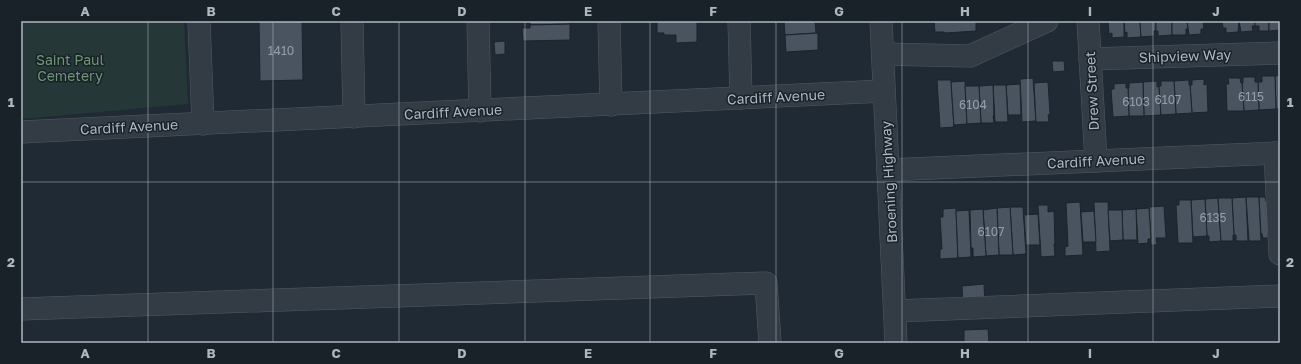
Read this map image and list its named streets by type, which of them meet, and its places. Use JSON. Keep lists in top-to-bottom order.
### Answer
{
  "streets": {
    "street": [
      "Shipview Way",
      "Drew Street",
      "Cardiff Avenue",
      "Broening Highway"
    ]
  },
  "crossings": [
    ["Shipview Way", "Drew Street"],
    ["Drew Street", "Cardiff Avenue"],
    ["Cardiff Avenue", "Broening Highway"]
  ],
  "parks": ["Saint Paul Cemetery"],
  "house_numbers": [
    "1410",
    "6115",
    "6107",
    "6103",
    "6104",
    "6135",
    "6107"
  ],
  "grid": {
    "columns": [
      "A",
      "B",
      "C",
      "D",
      "E",
      "F",
      "G",
      "H",
      "I",
      "J"
    ],
    "rows": ["1", "2"]
  }
}
